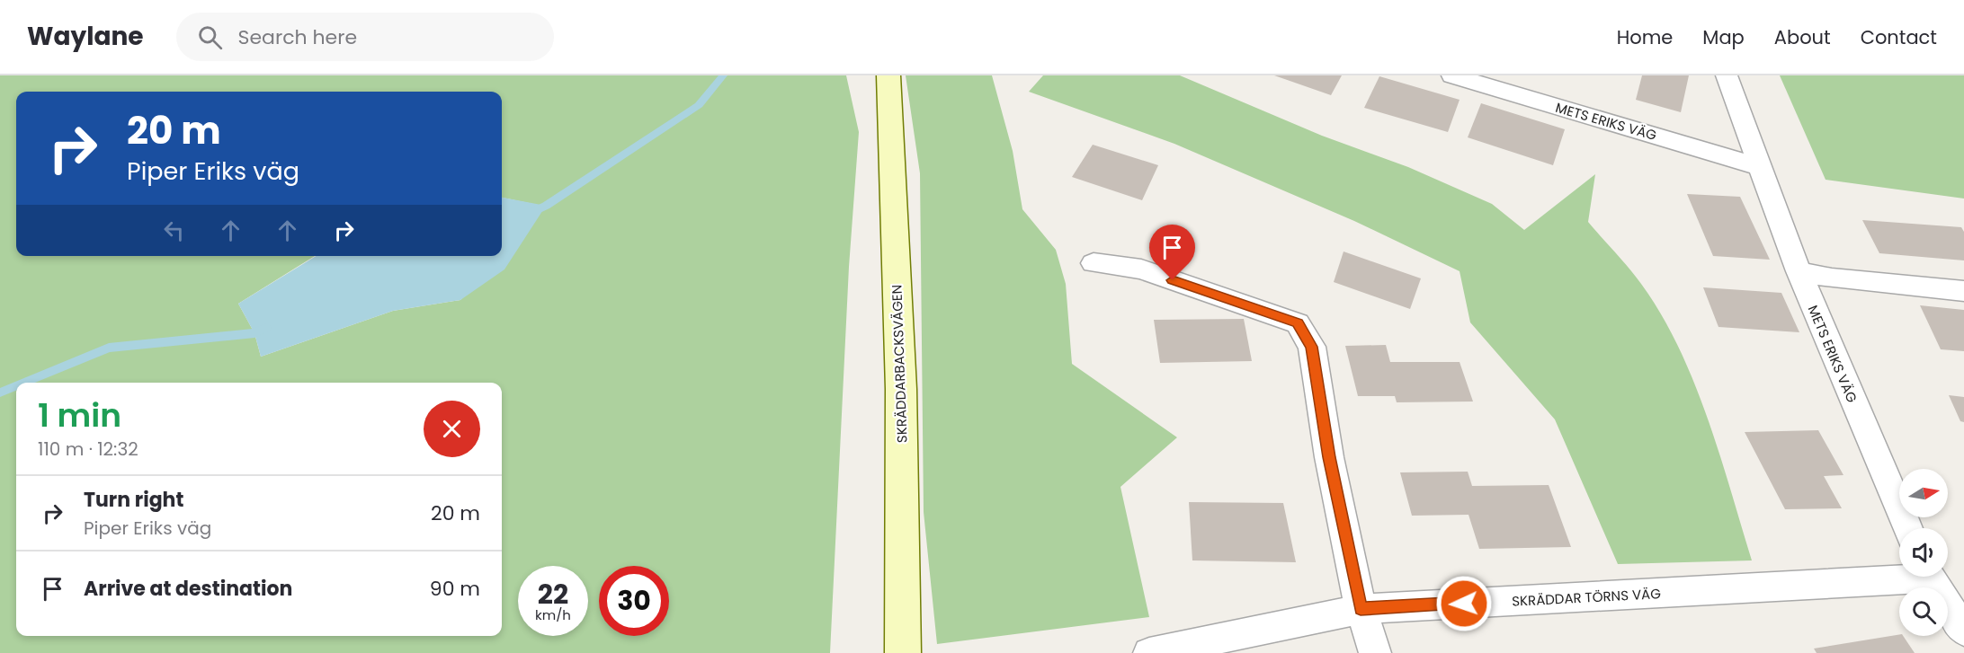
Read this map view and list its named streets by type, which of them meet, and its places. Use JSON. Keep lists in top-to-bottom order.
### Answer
{
  "streets": {
    "street": ["METS ERIKS VÄG", "SKRÄDDARBACKSVÄGEN", "SKRÄDDAR TÖRNS VÄG"]
  },
  "north": "right",
  "page": {
    "header": "Waylane",
    "search": "Search here",
    "nav": [
      "Home",
      "Map",
      "About",
      "Contact"
    ],
    "turn": ["20 m", "Piper Eriks väg"],
    "heading": ["1 min", "110 m · 12:32"],
    "list": [
      {
        "name": "Turn right",
        "note": "Piper Eriks väg",
        "value": "20 m"
      },
      {
        "name": "Arrive at destination",
        "value": "90 m"
      }
    ],
    "speed": "22 km/h",
    "limit": "30"
  }
}
